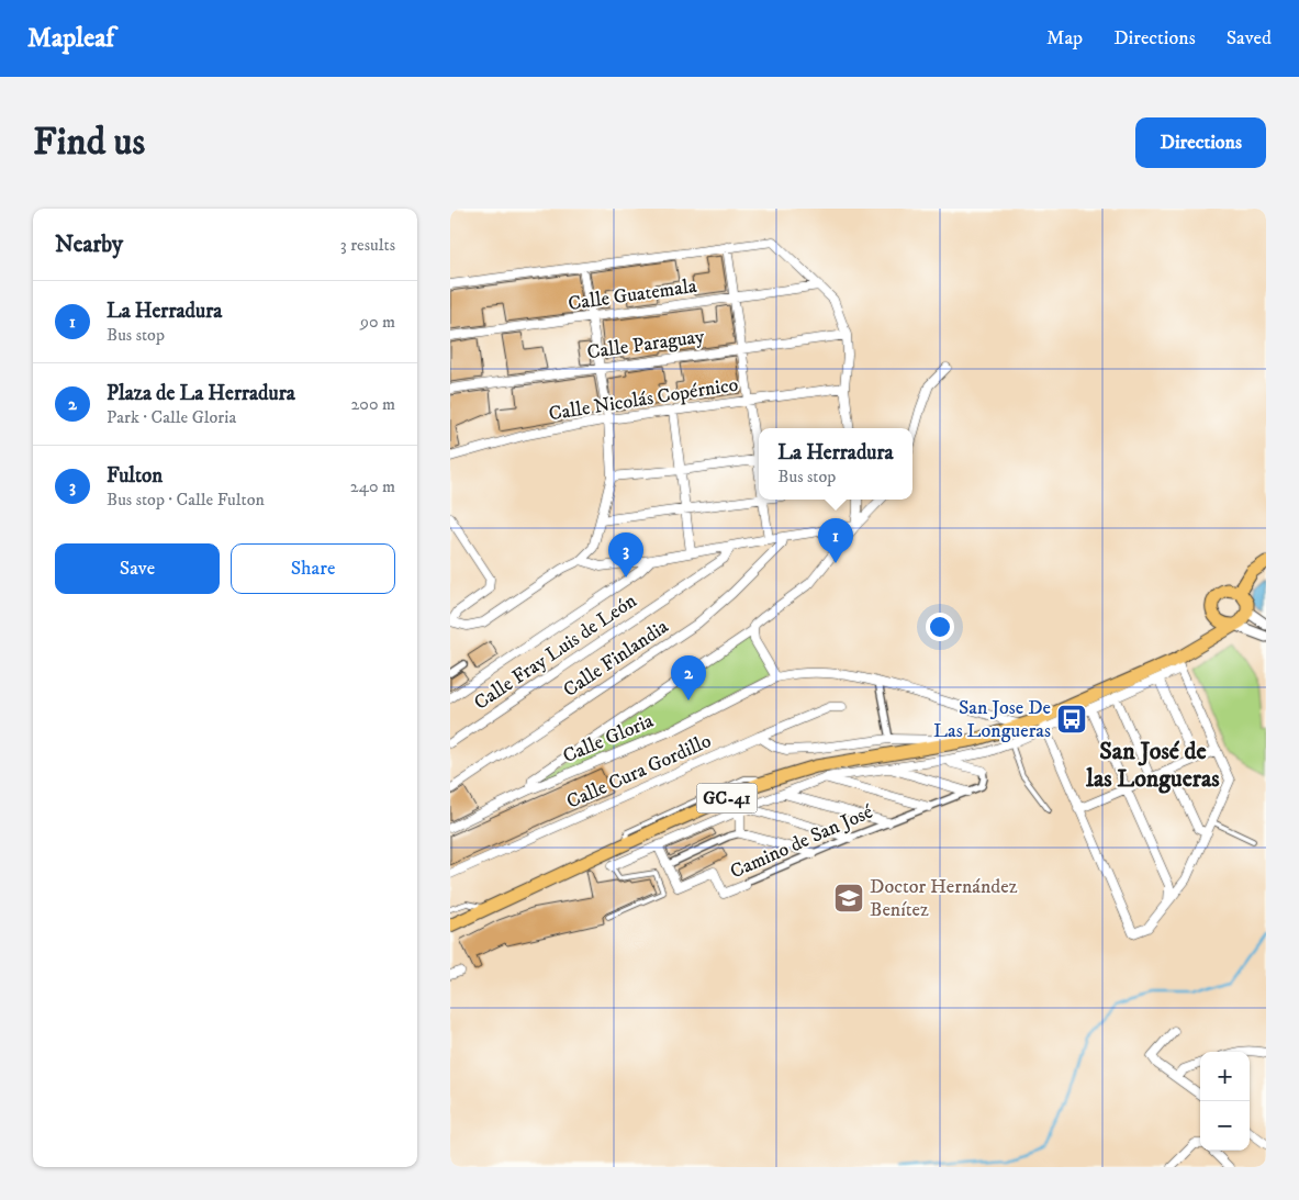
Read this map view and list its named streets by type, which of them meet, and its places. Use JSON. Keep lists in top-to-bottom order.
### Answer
{
  "streets": {
    "main road": ["GC-41"],
    "street": [
      "Calle Guatemala",
      "Calle Paraguay",
      "Calle Nicolás Copérnico",
      "Calle Fray Luis de León",
      "Calle Finlandia",
      "Calle Gloria",
      "Calle Cura Gordillo",
      "Camino de San José"
    ]
  },
  "crossings": [
    ["Calle Gloria", "GC-41"]
  ],
  "districts": ["San José de las Longueras"],
  "places": {
    "bus stop": ["San Jose De Las Longueras"],
    "school or university": ["Doctor Hernández Benítez"]
  },
  "page": {
    "header": "Mapleaf",
    "nav": ["Map", "Directions", "Saved"],
    "buttons": [
      "Directions",
      ["Save", "Share"]
    ],
    "title": "Find us",
    "heading": ["Nearby", "3 results"],
    "list": [
      {
        "mark": "1",
        "name": "La Herradura",
        "note": "Bus stop",
        "value": "90 m"
      },
      {
        "mark": "2",
        "name": "Plaza de La Herradura",
        "note": "Park · Calle Gloria",
        "value": "200 m"
      },
      {
        "mark": "3",
        "name": "Fulton",
        "note": "Bus stop · Calle Fulton",
        "value": "240 m"
      }
    ],
    "popup": ["La Herradura", "Bus stop"],
    "pins": ["1", "3", "2"],
    "map_buttons": ["+", "−"]
  }
}
